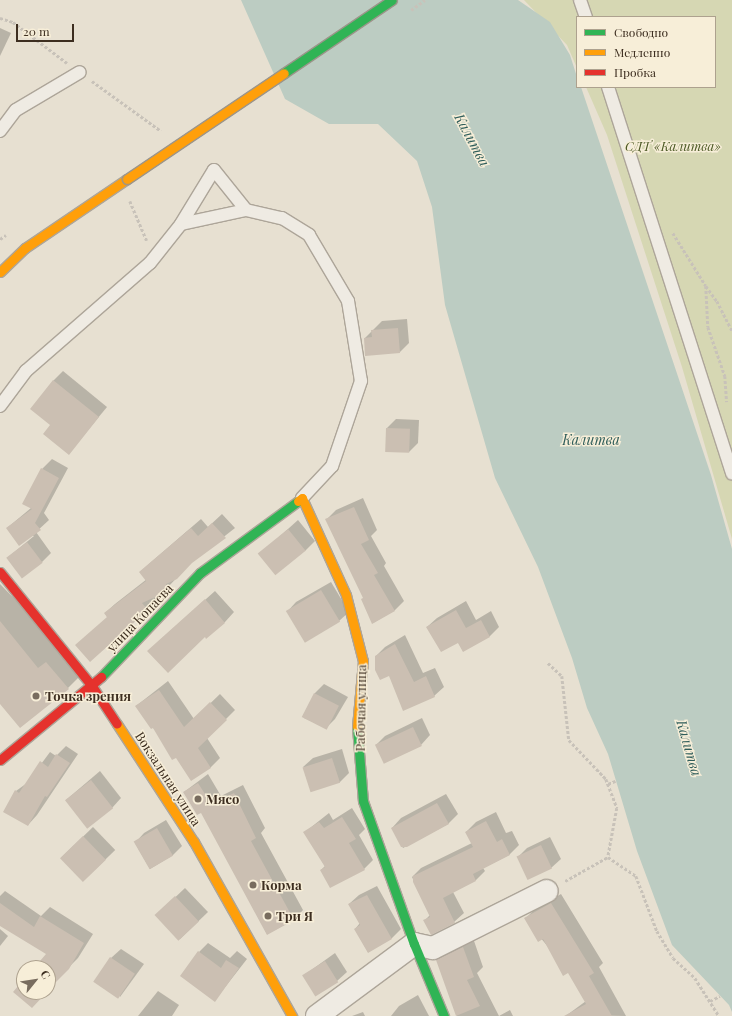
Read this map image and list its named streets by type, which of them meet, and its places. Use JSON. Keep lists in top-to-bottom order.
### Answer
{
  "streets": {
    "main road": ["улица Копаева", "Рабочая улица", "Вокзальная улица"]
  },
  "crossings": [
    ["улица Копаева", "Рабочая улица"],
    ["улица Копаева", "Вокзальная улица"]
  ],
  "water": ["Калитва"],
  "parks": ["СДТ «Калитва»"],
  "places": [
    "Точка зрения",
    "Мясо",
    "Корма",
    "Три Я"
  ],
  "legend": ["Свободно", "Медленно", "Пробка"],
  "scale_bar": "20 m",
  "north": "top right"
}
